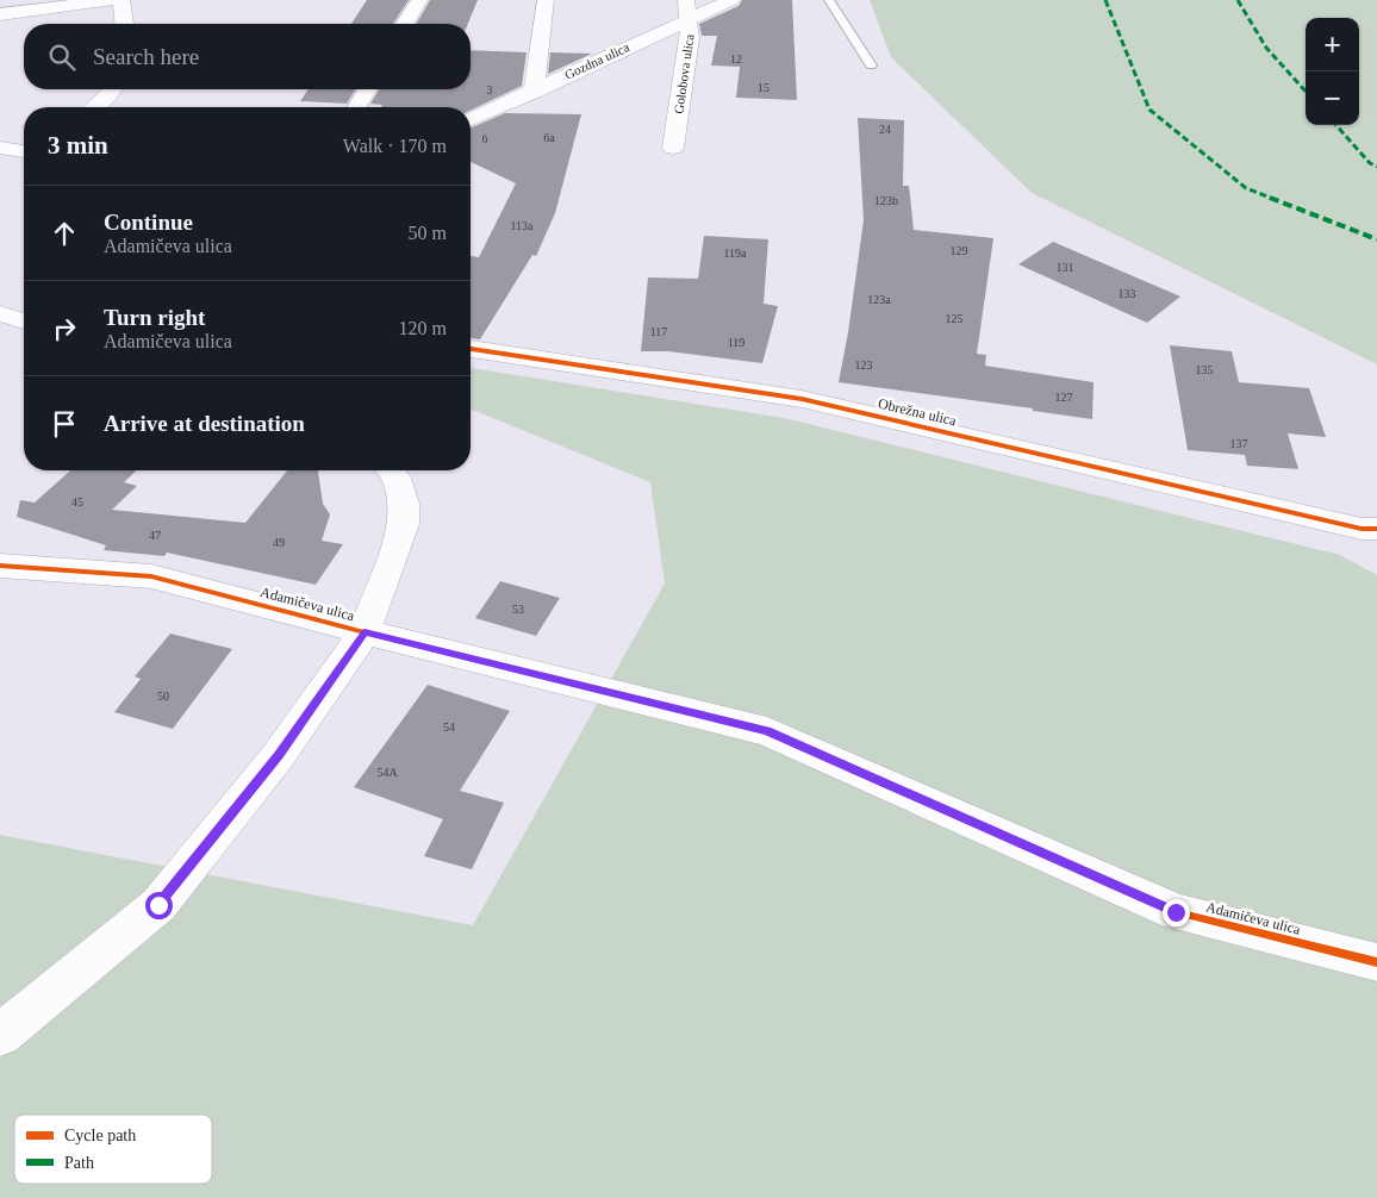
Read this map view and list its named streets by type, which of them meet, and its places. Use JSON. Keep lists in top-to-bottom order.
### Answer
{
  "streets": {
    "street": [
      "Gozdna ulica",
      "Golobova ulica",
      "Obrežna ulica",
      "Adamičeva ulica"
    ]
  },
  "crossings": [
    ["Gozdna ulica", "Golobova ulica"]
  ],
  "house_numbers": [
    "12",
    "15",
    "3",
    "24",
    "6a",
    "6",
    "123b",
    "113a",
    "129",
    "119a",
    "131",
    "133",
    "123a",
    "125",
    "117",
    "119",
    "123",
    "135",
    "127",
    "137",
    "45",
    "47",
    "49",
    "53",
    "50",
    "54",
    "54A"
  ],
  "legend": ["Cycle path", "Path"],
  "page": {
    "map_buttons": ["+", "−"],
    "search": "Search here",
    "heading": ["3 min", "Walk · 170 m"],
    "list": [
      ["Continue", "Adamičeva ulica", "50 m"],
      ["Turn right", "Adamičeva ulica", "120 m"],
      "Arrive at destination"
    ]
  }
}
